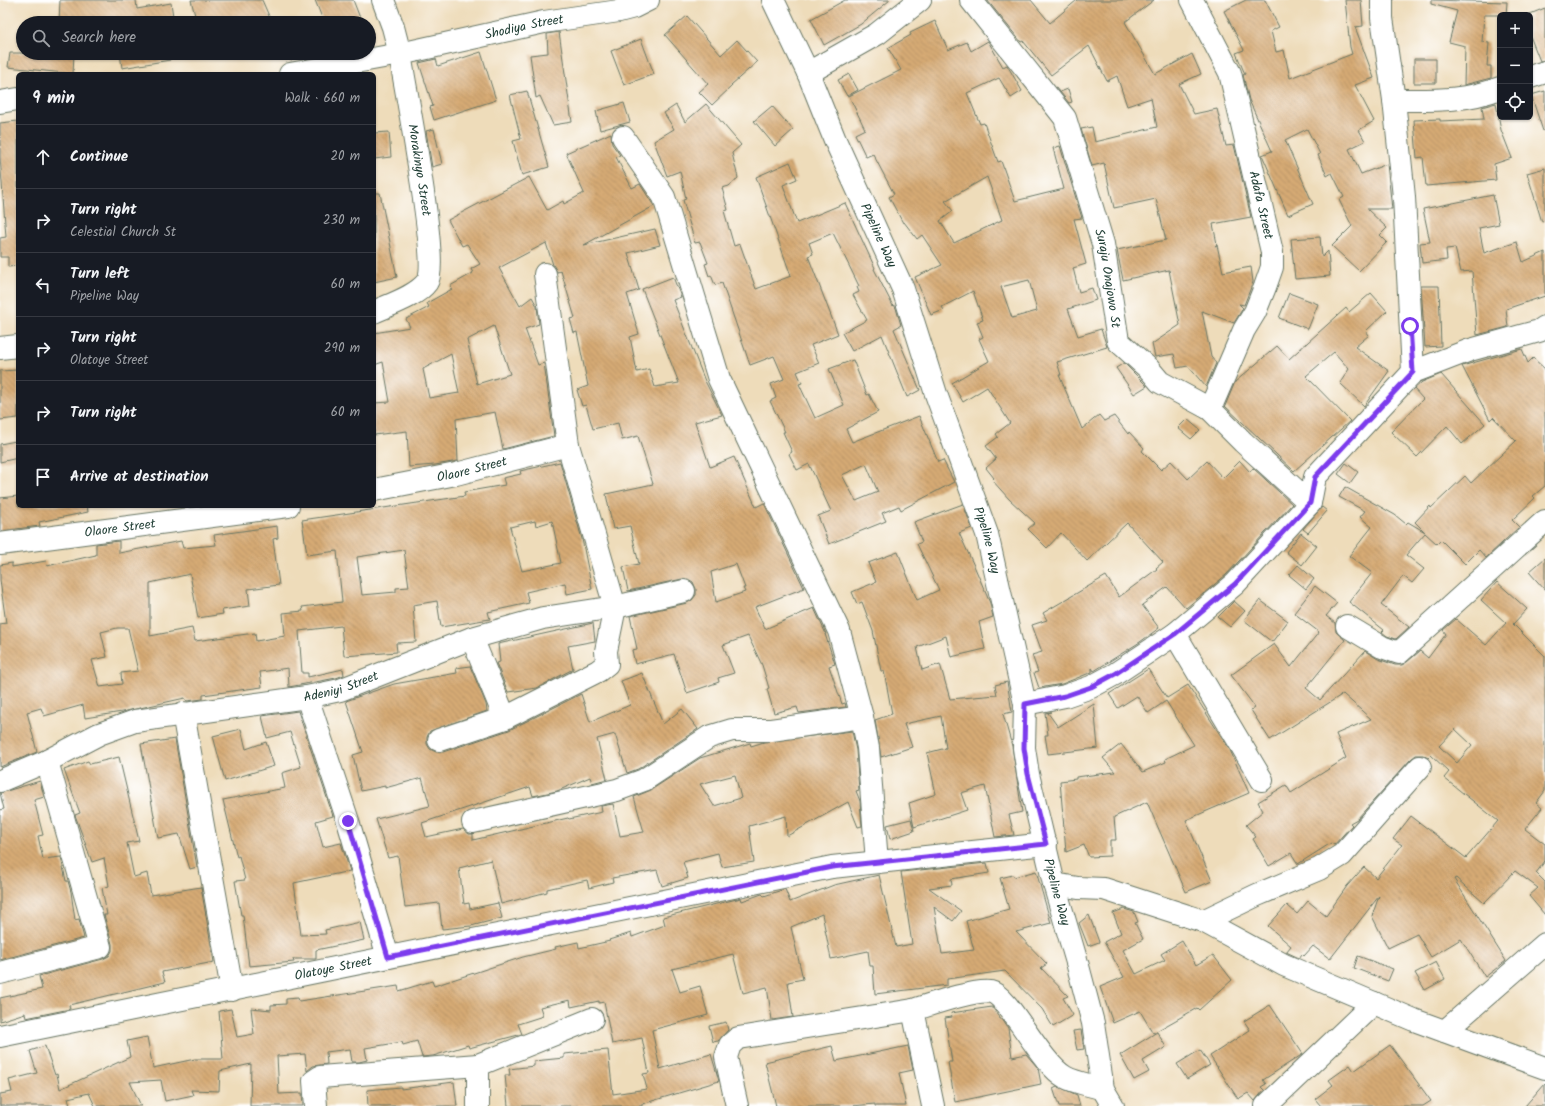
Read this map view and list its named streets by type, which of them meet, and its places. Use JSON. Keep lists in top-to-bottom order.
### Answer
{
  "streets": {
    "street": [
      "Shodiya Street",
      "Morakinyo Street",
      "Adafa Street",
      "Pipeline Way",
      "Suraju Onajowo St",
      "Olaore Street",
      "Adeniyi Street",
      "Olatoye Street"
    ]
  },
  "crossings": [
    ["Shodiya Street", "Morakinyo Street"],
    ["Adafa Street", "Suraju Onajowo St"],
    ["Pipeline Way", "Olatoye Street"]
  ],
  "page": {
    "map_buttons": ["+", "−"],
    "search": "Search here",
    "heading": ["9 min", "Walk · 660 m"],
    "list": [
      ["Continue", "20 m"],
      ["Turn right", "Celestial Church St", "230 m"],
      ["Turn left", "Pipeline Way", "60 m"],
      ["Turn right", "Olatoye Street", "290 m"],
      ["Turn right", "60 m"],
      "Arrive at destination"
    ]
  }
}
